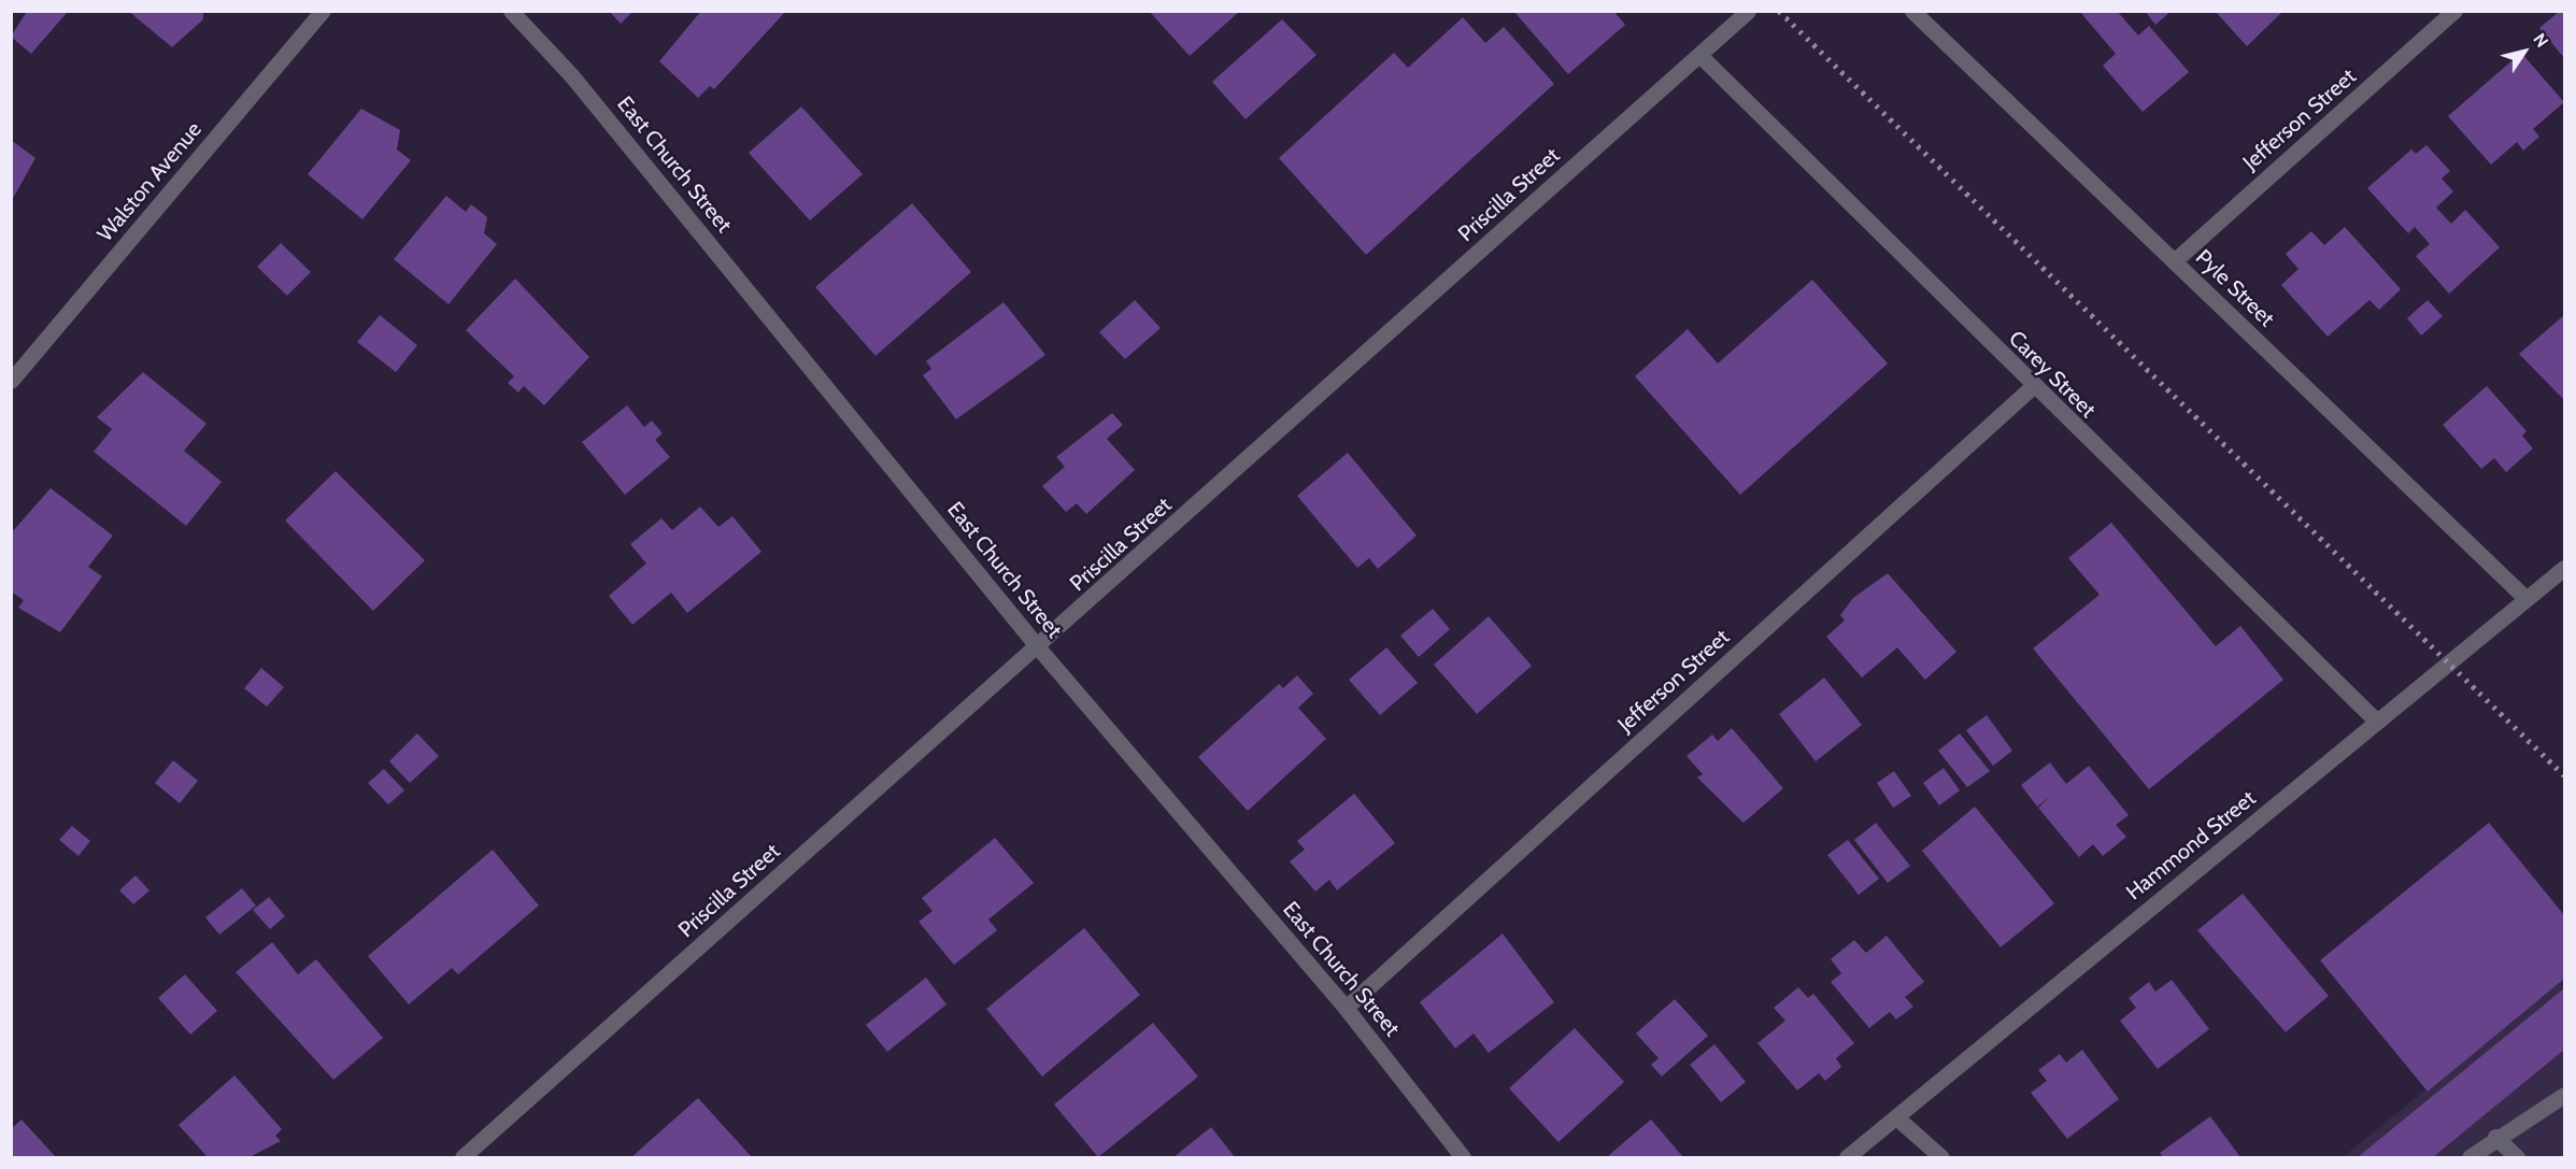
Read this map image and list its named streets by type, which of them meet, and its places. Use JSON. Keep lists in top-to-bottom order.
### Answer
{
  "streets": {
    "street": [
      "Jefferson Street",
      "East Church Street",
      "Walston Avenue",
      "Priscilla Street",
      "Pyle Street",
      "Carey Street",
      "Hammond Street"
    ]
  },
  "crossings": [
    ["Jefferson Street", "East Church Street"],
    ["Jefferson Street", "Pyle Street"],
    ["Jefferson Street", "Carey Street"],
    ["East Church Street", "Priscilla Street"],
    ["Priscilla Street", "Carey Street"],
    ["Pyle Street", "Hammond Street"],
    ["Carey Street", "Hammond Street"]
  ],
  "north": "top right"
}
